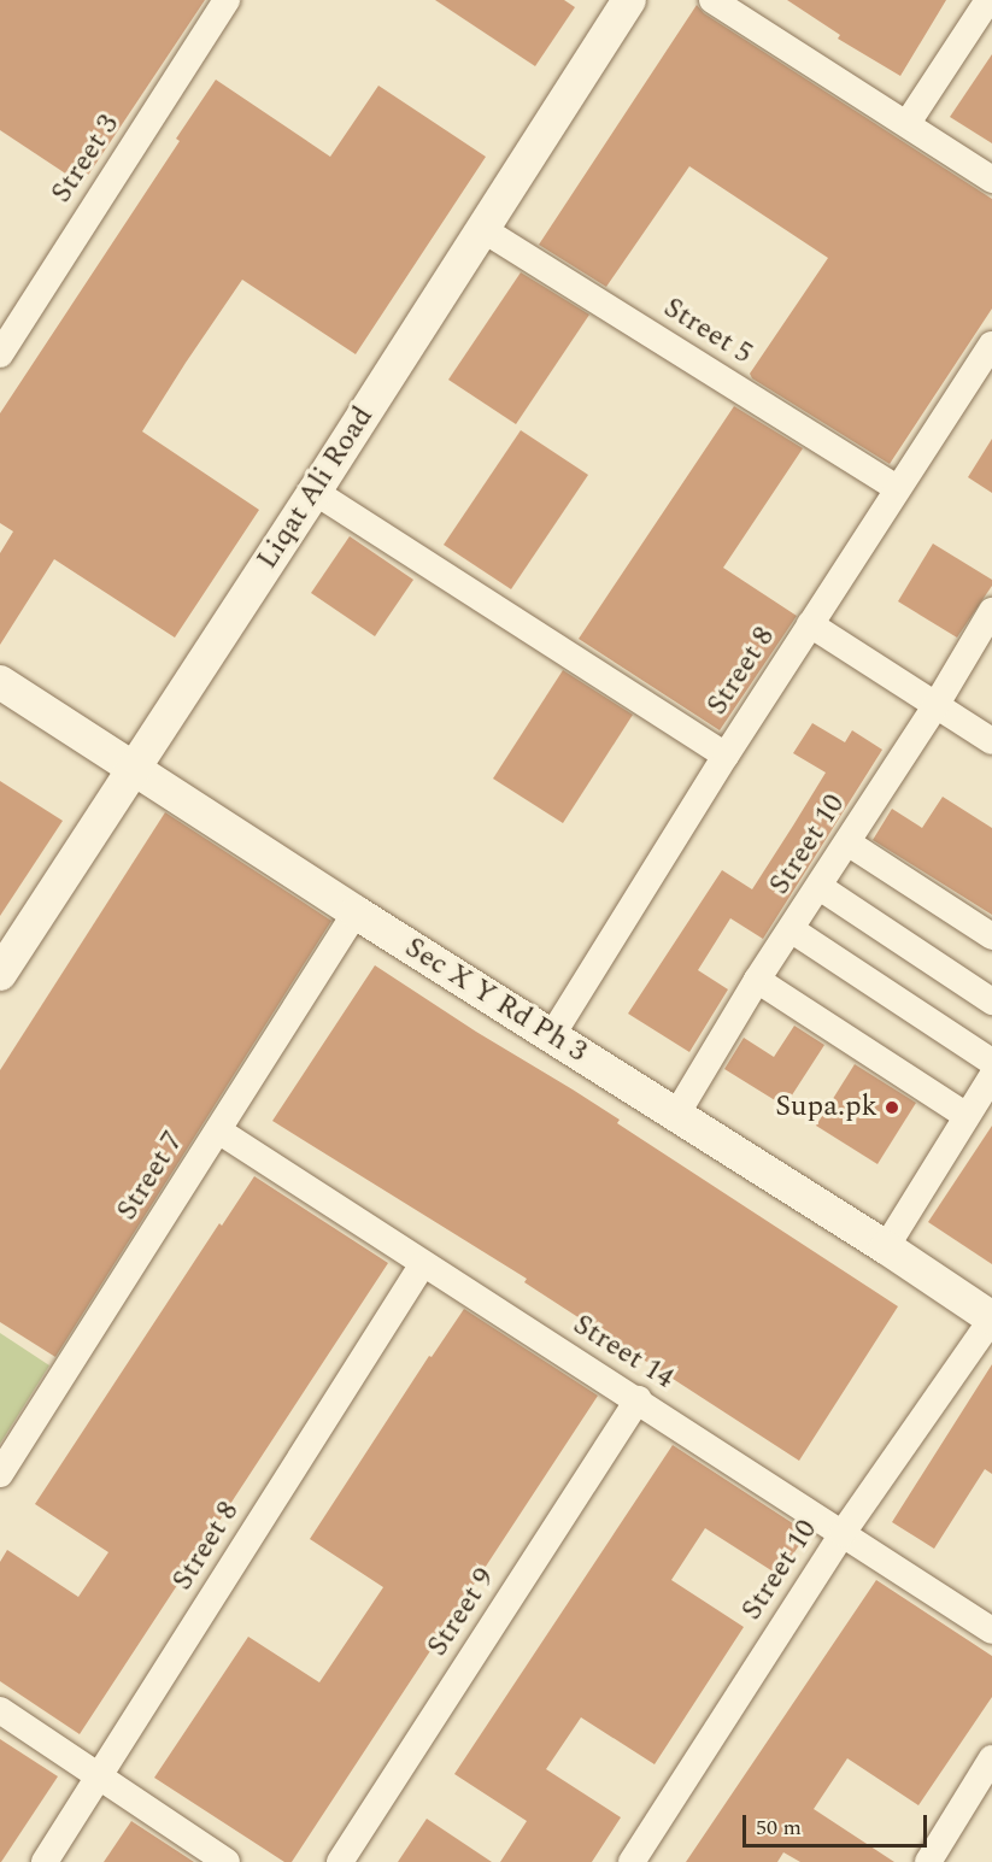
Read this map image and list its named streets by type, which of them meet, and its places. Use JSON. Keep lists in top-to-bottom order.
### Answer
{
  "streets": {
    "street": [
      "Street 3",
      "Street 5",
      "Liqat Ali Road",
      "Street 8",
      "Street 10",
      "Sec X Y Rd Ph 3",
      "Street 7",
      "Street 14",
      "Street 9"
    ]
  },
  "crossings": [
    ["Street 5", "Liqat Ali Road"],
    ["Street 5", "Street 8"],
    ["Liqat Ali Road", "Sec X Y Rd Ph 3"],
    ["Street 8", "Sec X Y Rd Ph 3"],
    ["Street 8", "Street 14"],
    ["Street 10", "Sec X Y Rd Ph 3"],
    ["Street 10", "Street 14"],
    ["Sec X Y Rd Ph 3", "Street 7"],
    ["Street 7", "Street 14"],
    ["Street 14", "Street 9"]
  ],
  "places": ["Supa.pk"],
  "scale_bar": "50 m"
}
